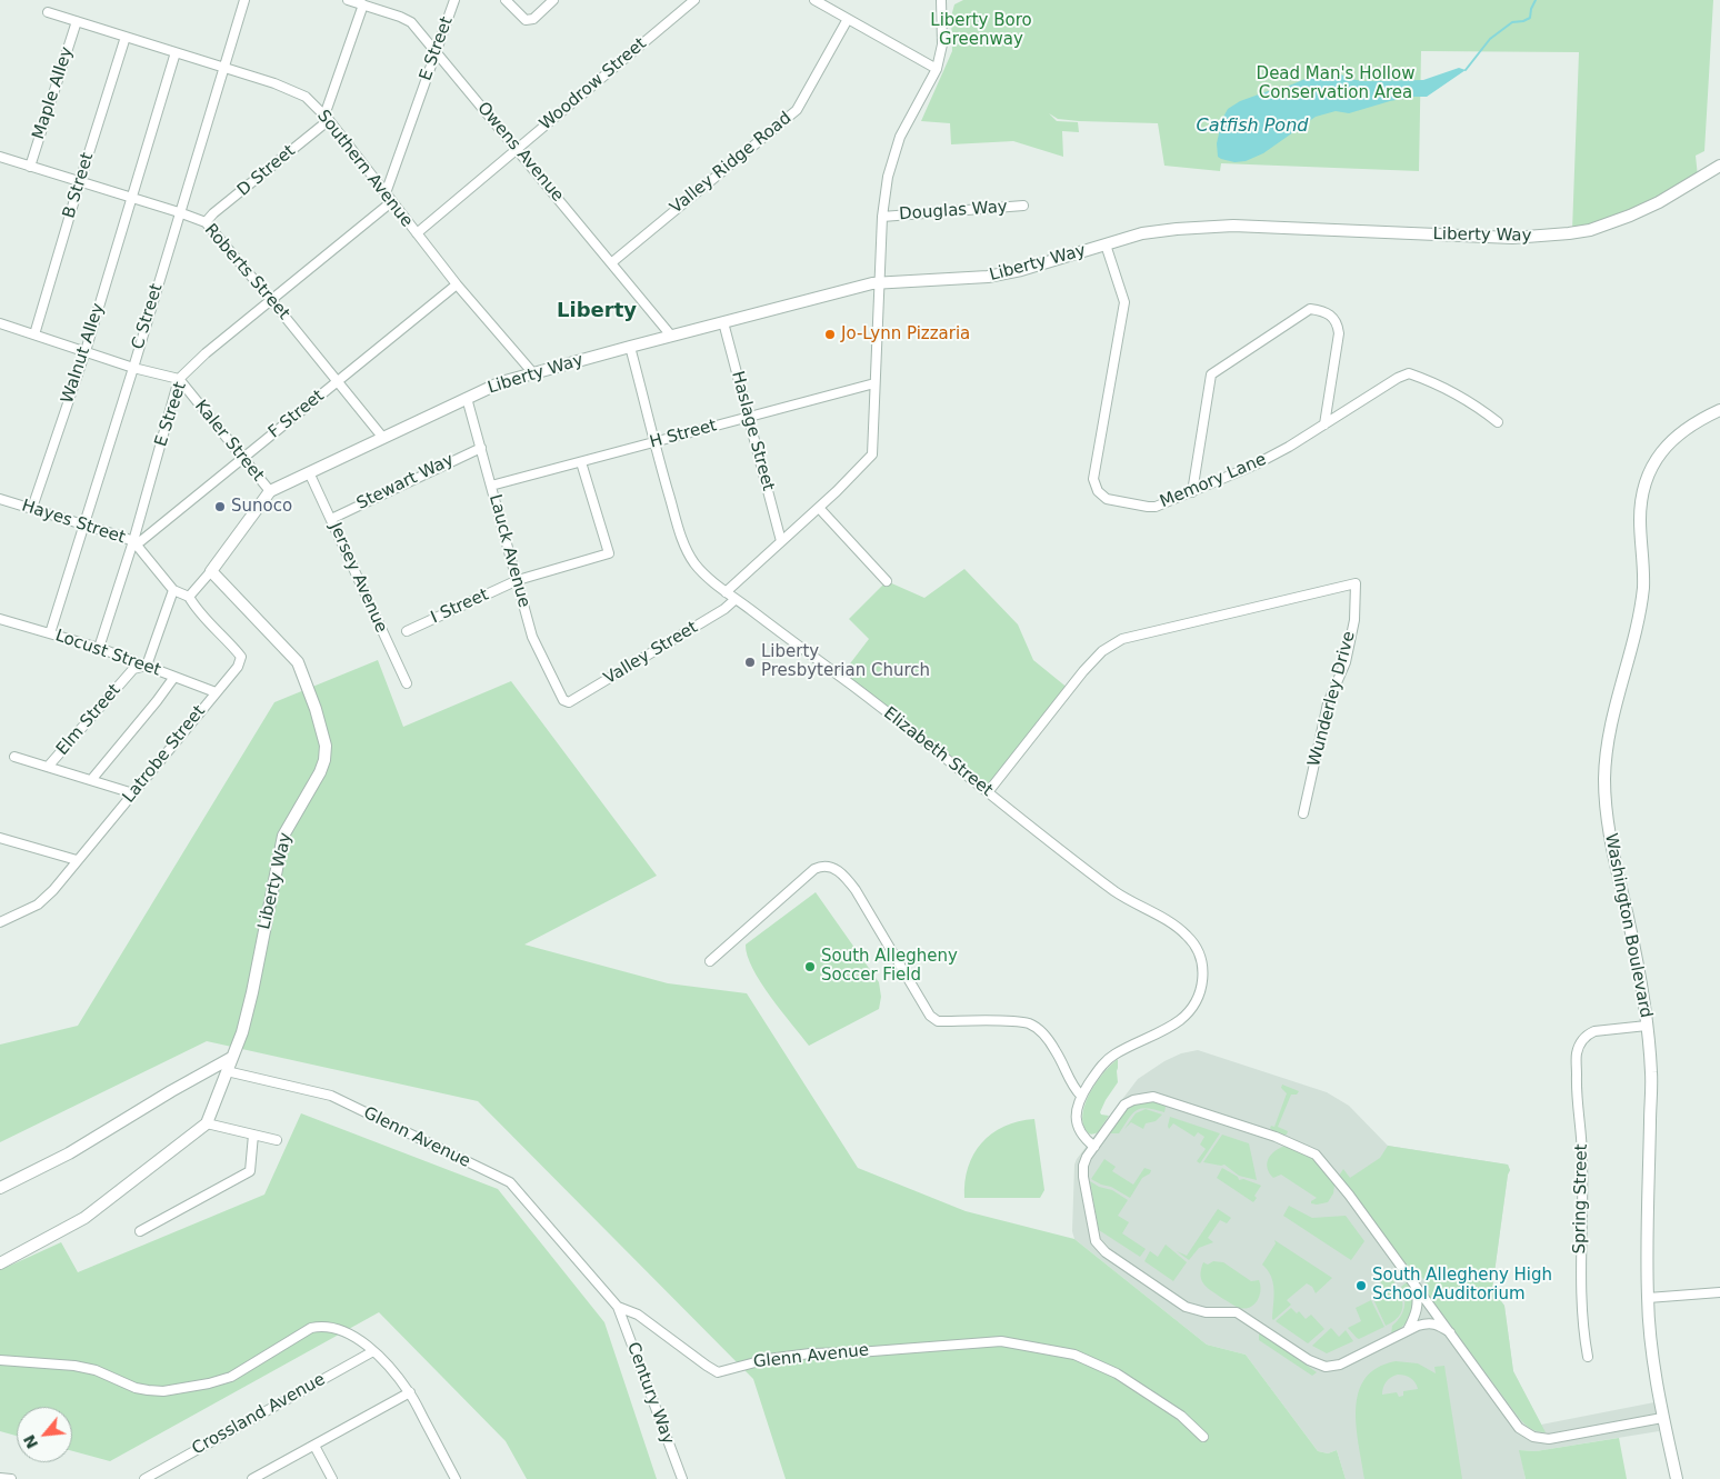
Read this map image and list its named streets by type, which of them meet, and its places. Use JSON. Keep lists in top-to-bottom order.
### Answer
{
  "streets": {
    "street": [
      "E Street",
      "Woodrow Street",
      "Maple Alley",
      "Owens Avenue",
      "Valley Ridge Road",
      "Southern Avenue",
      "D Street",
      "B Street",
      "Douglas Way",
      "Liberty Way",
      "Roberts Street",
      "C Street",
      "Walnut Alley",
      "F Street",
      "Haslage Street",
      "H Street",
      "Kaler Street",
      "Memory Lane",
      "Stewart Way",
      "Hayes Street",
      "Lauck Avenue",
      "Jersey Avenue",
      "I Street",
      "Locust Street",
      "Valley Street",
      "Wunderley Drive",
      "Elm Street",
      "Elizabeth Street",
      "Latrobe Street",
      "Washington Boulevard",
      "Glenn Avenue",
      "Spring Street",
      "Century Way",
      "Crossland Avenue"
    ]
  },
  "crossings": [
    ["E Street", "Owens Avenue"],
    ["E Street", "Southern Avenue"],
    ["E Street", "Roberts Street"],
    ["E Street", "F Street"],
    ["E Street", "Kaler Street"],
    ["E Street", "Hayes Street"],
    ["E Street", "Locust Street"],
    ["Woodrow Street", "Owens Avenue"],
    ["Woodrow Street", "Southern Avenue"],
    ["Maple Alley", "Southern Avenue"],
    ["Maple Alley", "Roberts Street"],
    ["Owens Avenue", "Valley Ridge Road"],
    ["Owens Avenue", "Liberty Way"],
    ["Southern Avenue", "D Street"],
    ["Southern Avenue", "B Street"],
    ["Southern Avenue", "Liberty Way"],
    ["Southern Avenue", "C Street"],
    ["Southern Avenue", "F Street"],
    ["D Street", "Roberts Street"],
    ["B Street", "Roberts Street"],
    ["Liberty Way", "Roberts Street"],
    ["Liberty Way", "Haslage Street"],
    ["Liberty Way", "Kaler Street"],
    ["Liberty Way", "Memory Lane"],
    ["Liberty Way", "Lauck Avenue"],
    ["Liberty Way", "Jersey Avenue"],
    ["Liberty Way", "Elizabeth Street"],
    ["Liberty Way", "Glenn Avenue"],
    ["Roberts Street", "C Street"],
    ["Roberts Street", "Walnut Alley"],
    ["Roberts Street", "F Street"],
    ["C Street", "Hayes Street"],
    ["C Street", "Locust Street"],
    ["Walnut Alley", "Hayes Street"],
    ["F Street", "Kaler Street"],
    ["F Street", "Hayes Street"],
    ["Haslage Street", "H Street"],
    ["H Street", "Lauck Avenue"],
    ["H Street", "I Street"],
    ["H Street", "Elizabeth Street"],
    ["Stewart Way", "Lauck Avenue"],
    ["Stewart Way", "Jersey Avenue"],
    ["Hayes Street", "Latrobe Street"],
    ["Lauck Avenue", "I Street"],
    ["Lauck Avenue", "Valley Street"],
    ["Locust Street", "Elm Street"],
    ["Locust Street", "Latrobe Street"],
    ["Valley Street", "Elizabeth Street"],
    ["Wunderley Drive", "Elizabeth Street"],
    ["Washington Boulevard", "Spring Street"],
    ["Glenn Avenue", "Century Way"]
  ],
  "districts": ["Liberty"],
  "water": ["Catfish Pond"],
  "parks": ["Liberty Boro Greenway", "Dead Man's Hollow Conservation Area"],
  "places": [
    "Jo-Lynn Pizzaria",
    "Sunoco",
    "Liberty Presbyterian Church",
    "South Allegheny Soccer Field",
    "South Allegheny High School Auditorium"
  ],
  "north": "bottom left"
}
